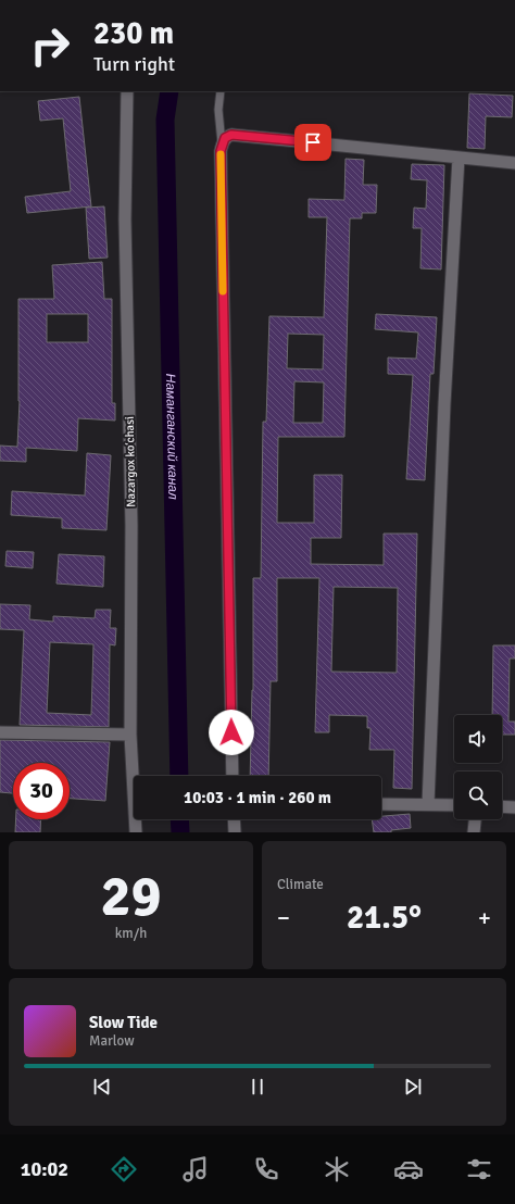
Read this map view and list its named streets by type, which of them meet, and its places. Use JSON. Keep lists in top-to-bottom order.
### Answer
{
  "streets": {
    "street": ["Nazargox koʻchasi"]
  },
  "water": ["Наманганский канал"],
  "page": {
    "turn": ["230 m", "Turn right"],
    "limit": "30",
    "trip": "10:03 · 1 min · 260 m",
    "tile": [
      ["29", "km/h"],
      "Climate"
    ],
    "heat": ["−", "21.5°", "+"],
    "song": ["Slow Tide", "Marlow"],
    "tabs": "10:02"
  }
}
